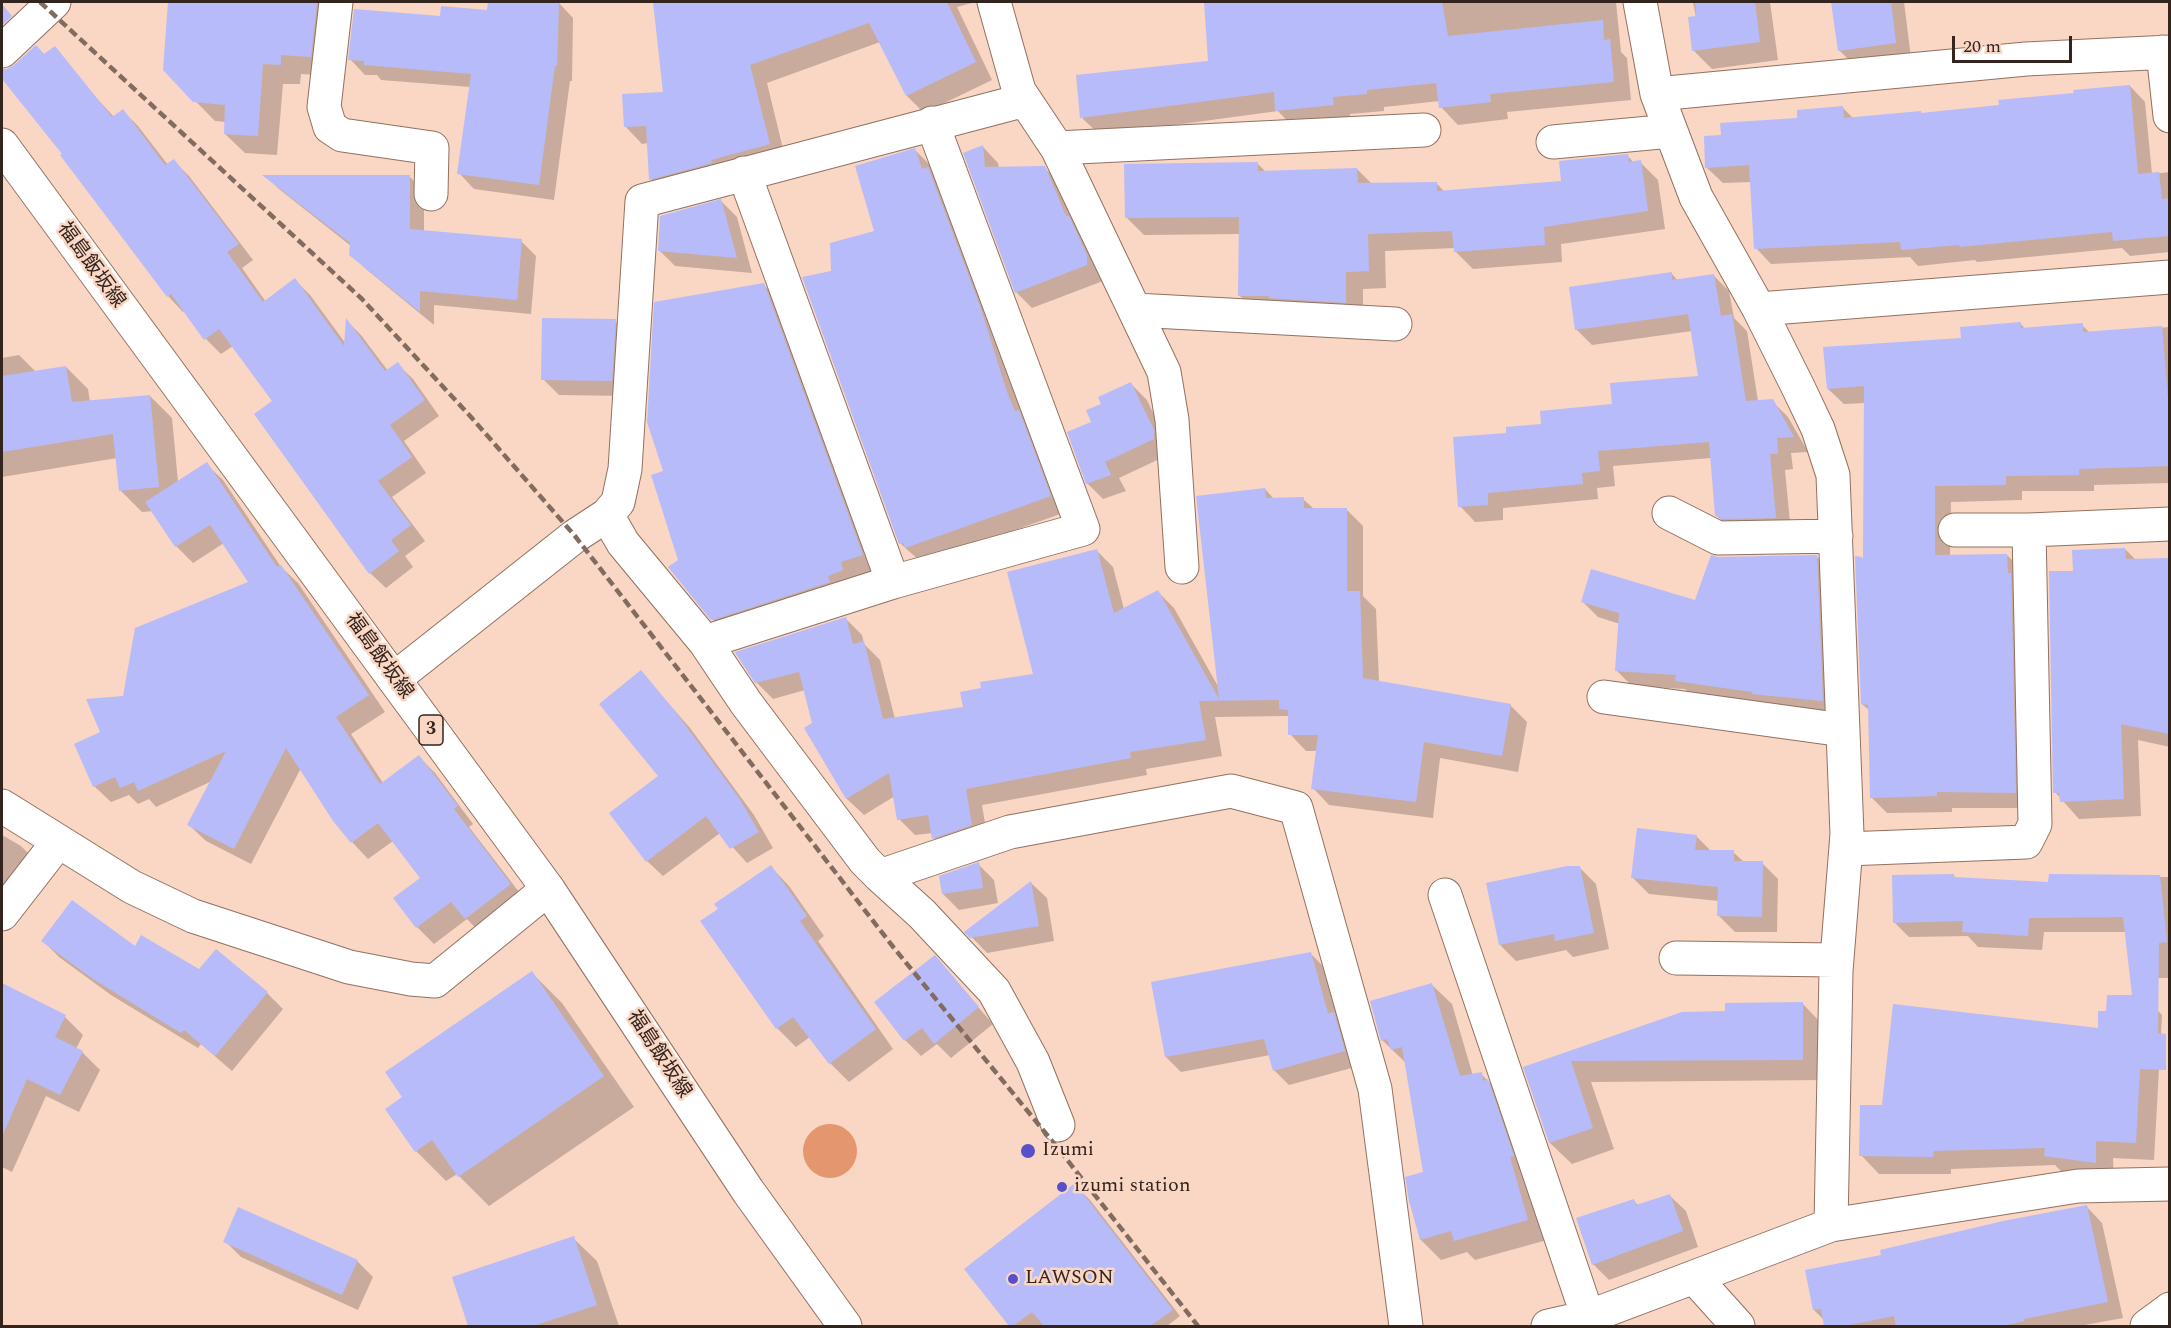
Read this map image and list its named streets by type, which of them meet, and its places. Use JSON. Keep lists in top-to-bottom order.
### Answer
{
  "streets": {
    "street": ["福島飯坂線", "3"]
  },
  "places": ["Izumi", "izumi station", "LAWSON"],
  "scale_bar": "20 m"
}
